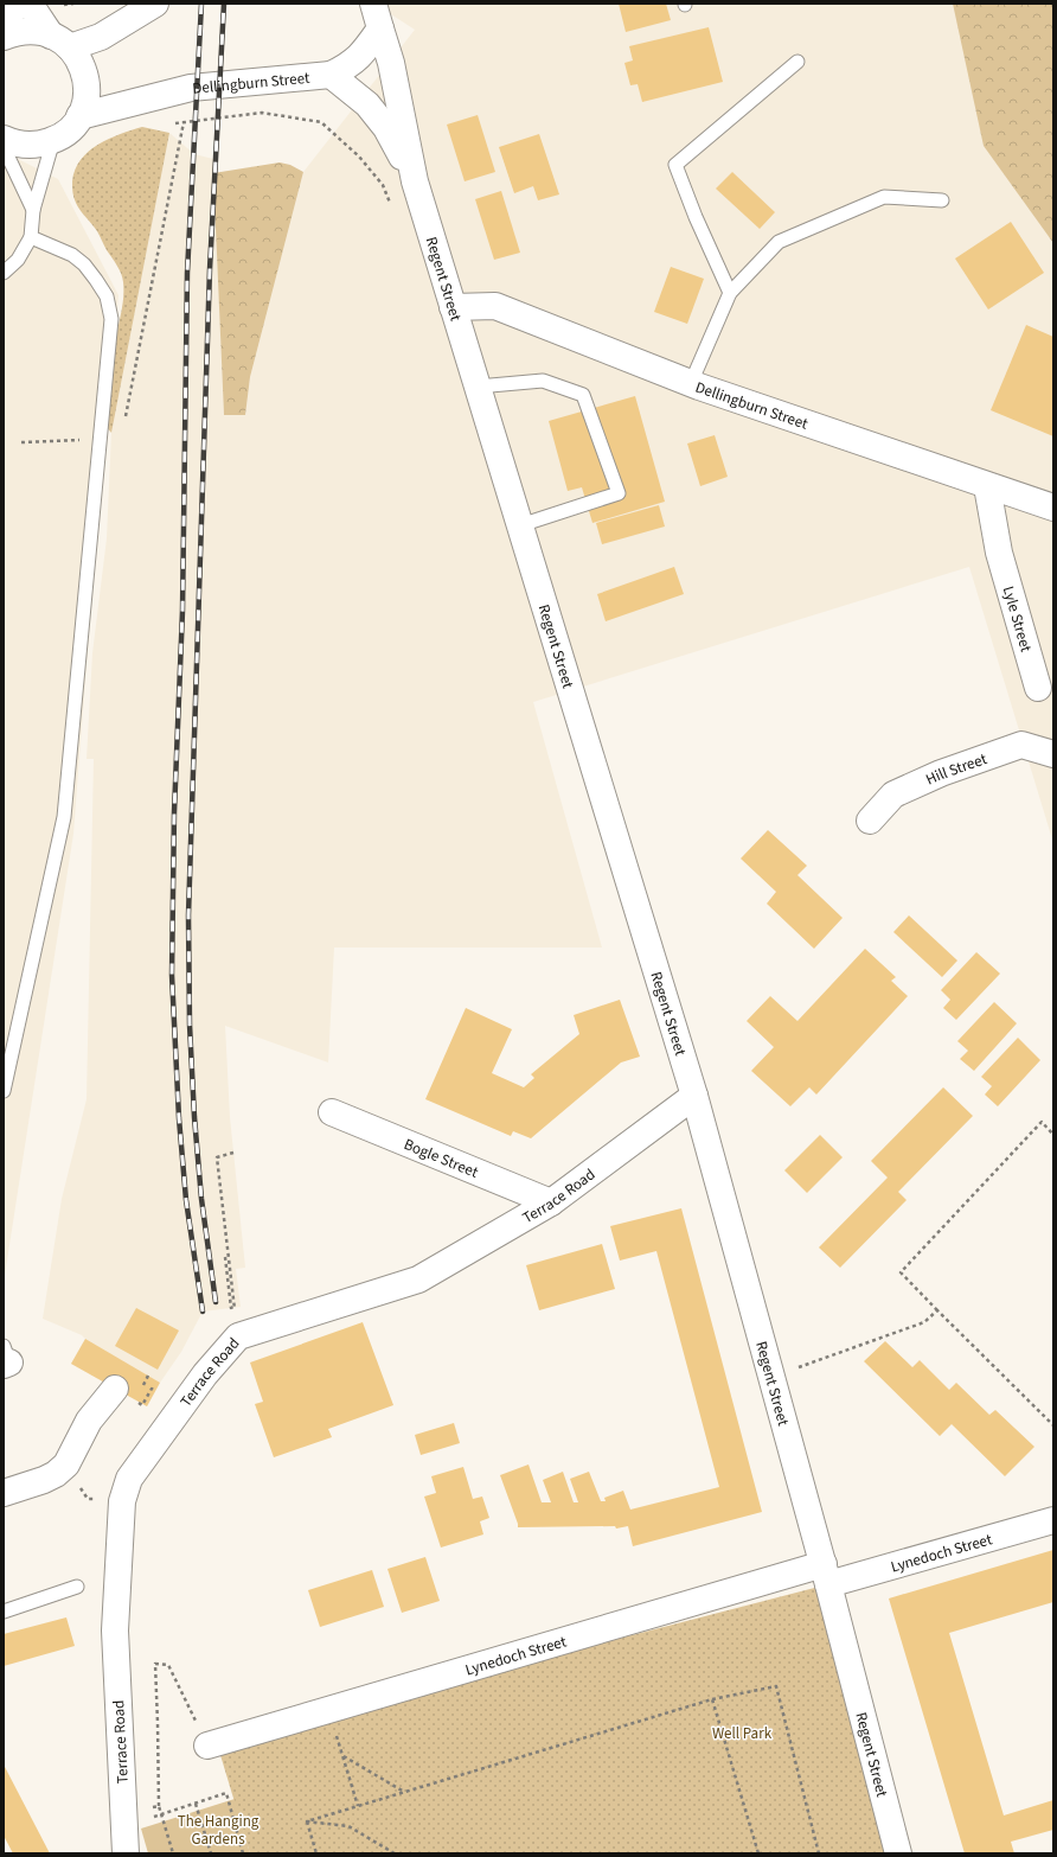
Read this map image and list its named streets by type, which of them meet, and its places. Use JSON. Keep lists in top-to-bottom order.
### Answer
{
  "streets": {
    "street": [
      "Dellingburn Street",
      "Regent Street",
      "Lyle Street",
      "Hill Street",
      "Bogle Street",
      "Terrace Road",
      "Lynedoch Street"
    ]
  },
  "crossings": [
    ["Dellingburn Street", "Regent Street"],
    ["Dellingburn Street", "Lyle Street"],
    ["Regent Street", "Terrace Road"],
    ["Regent Street", "Lynedoch Street"],
    ["Bogle Street", "Terrace Road"]
  ],
  "parks": ["Well Park", "The Hanging Gardens"]
}
